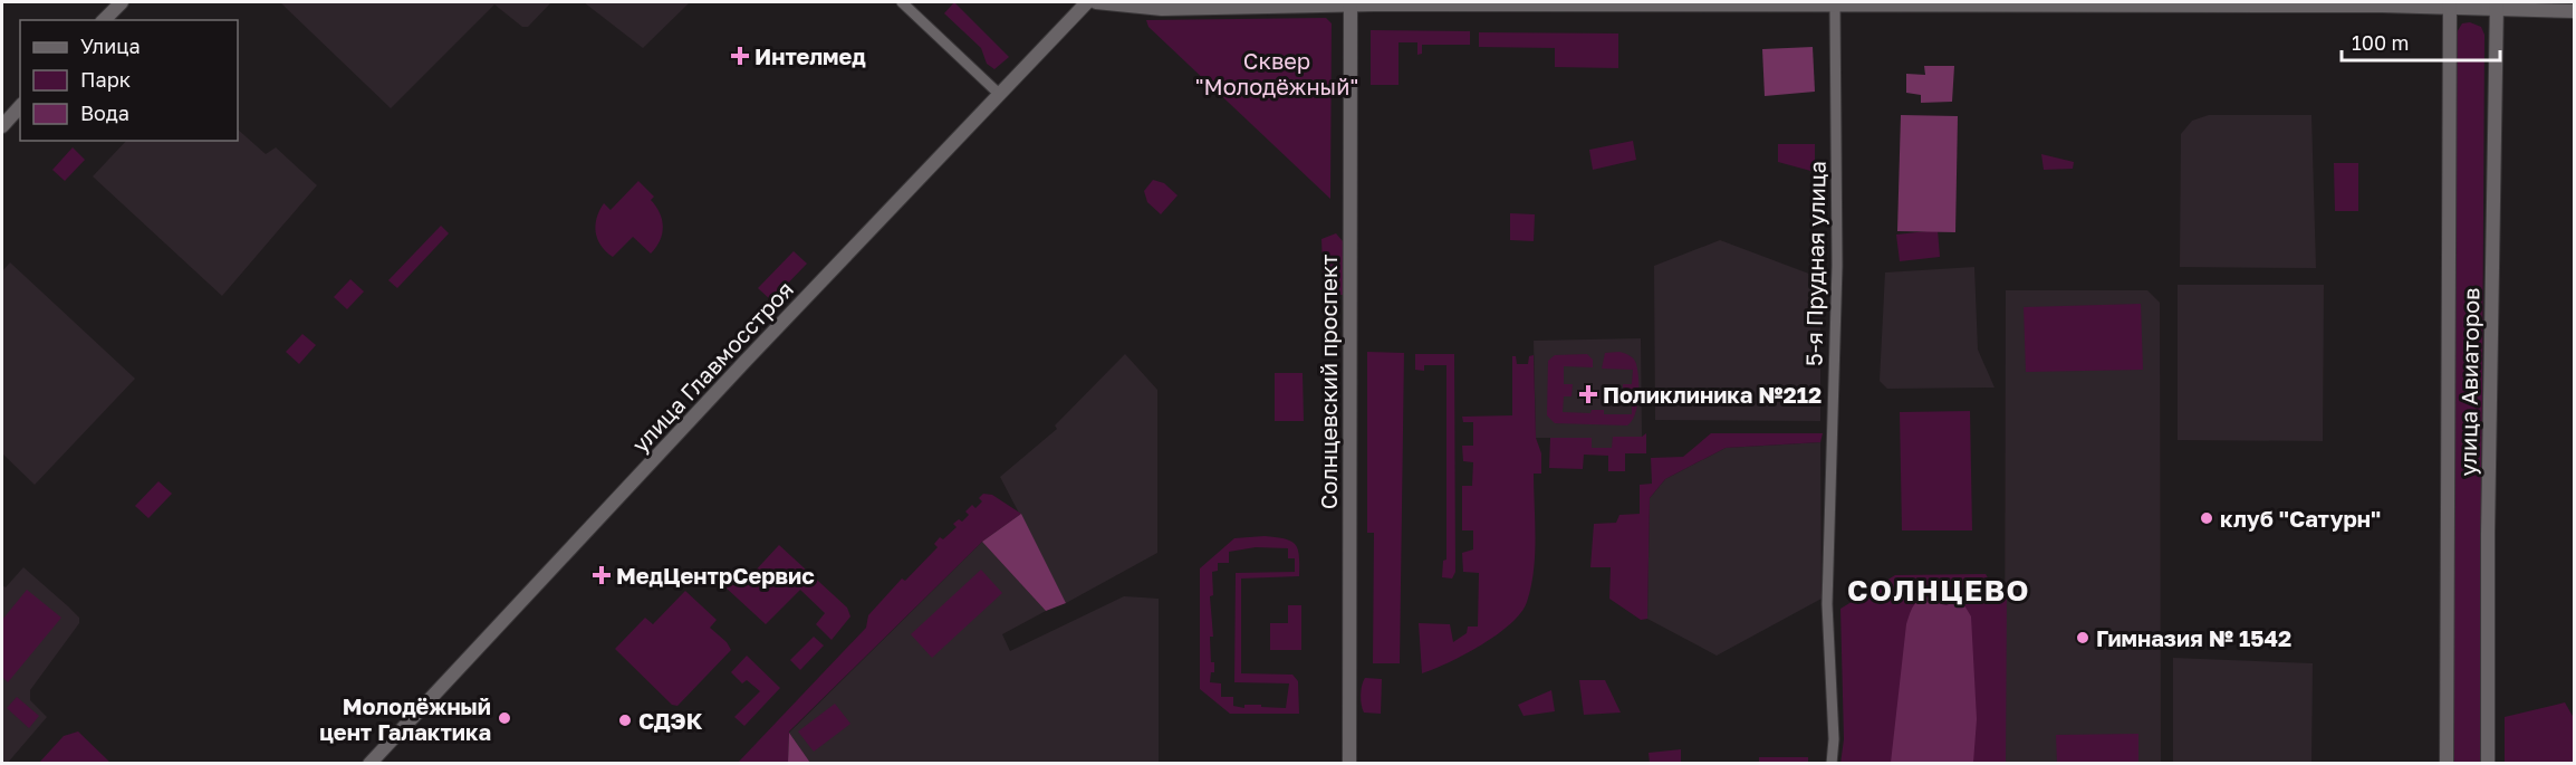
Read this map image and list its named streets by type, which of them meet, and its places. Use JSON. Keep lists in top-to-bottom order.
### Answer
{
  "streets": {
    "street": [
      "5-я Прудная улица",
      "улица Главмосстроя",
      "Солнцевский проспект",
      "улица Авиаторов"
    ]
  },
  "districts": ["СОЛНЦЕВО"],
  "parks": ["Сквер \"Молодёжный\""],
  "places": {
    "health": ["Интелмед", "Поликлиника №212", "МедЦентрСервис"],
    "other": [
      "клуб \"Сатурн\"",
      "Гимназия № 1542",
      "Молодёжный цент Галактика",
      "СДЭК"
    ]
  },
  "legend": ["Улица", "Парк", "Вода"],
  "scale_bar": "100 m"
}
